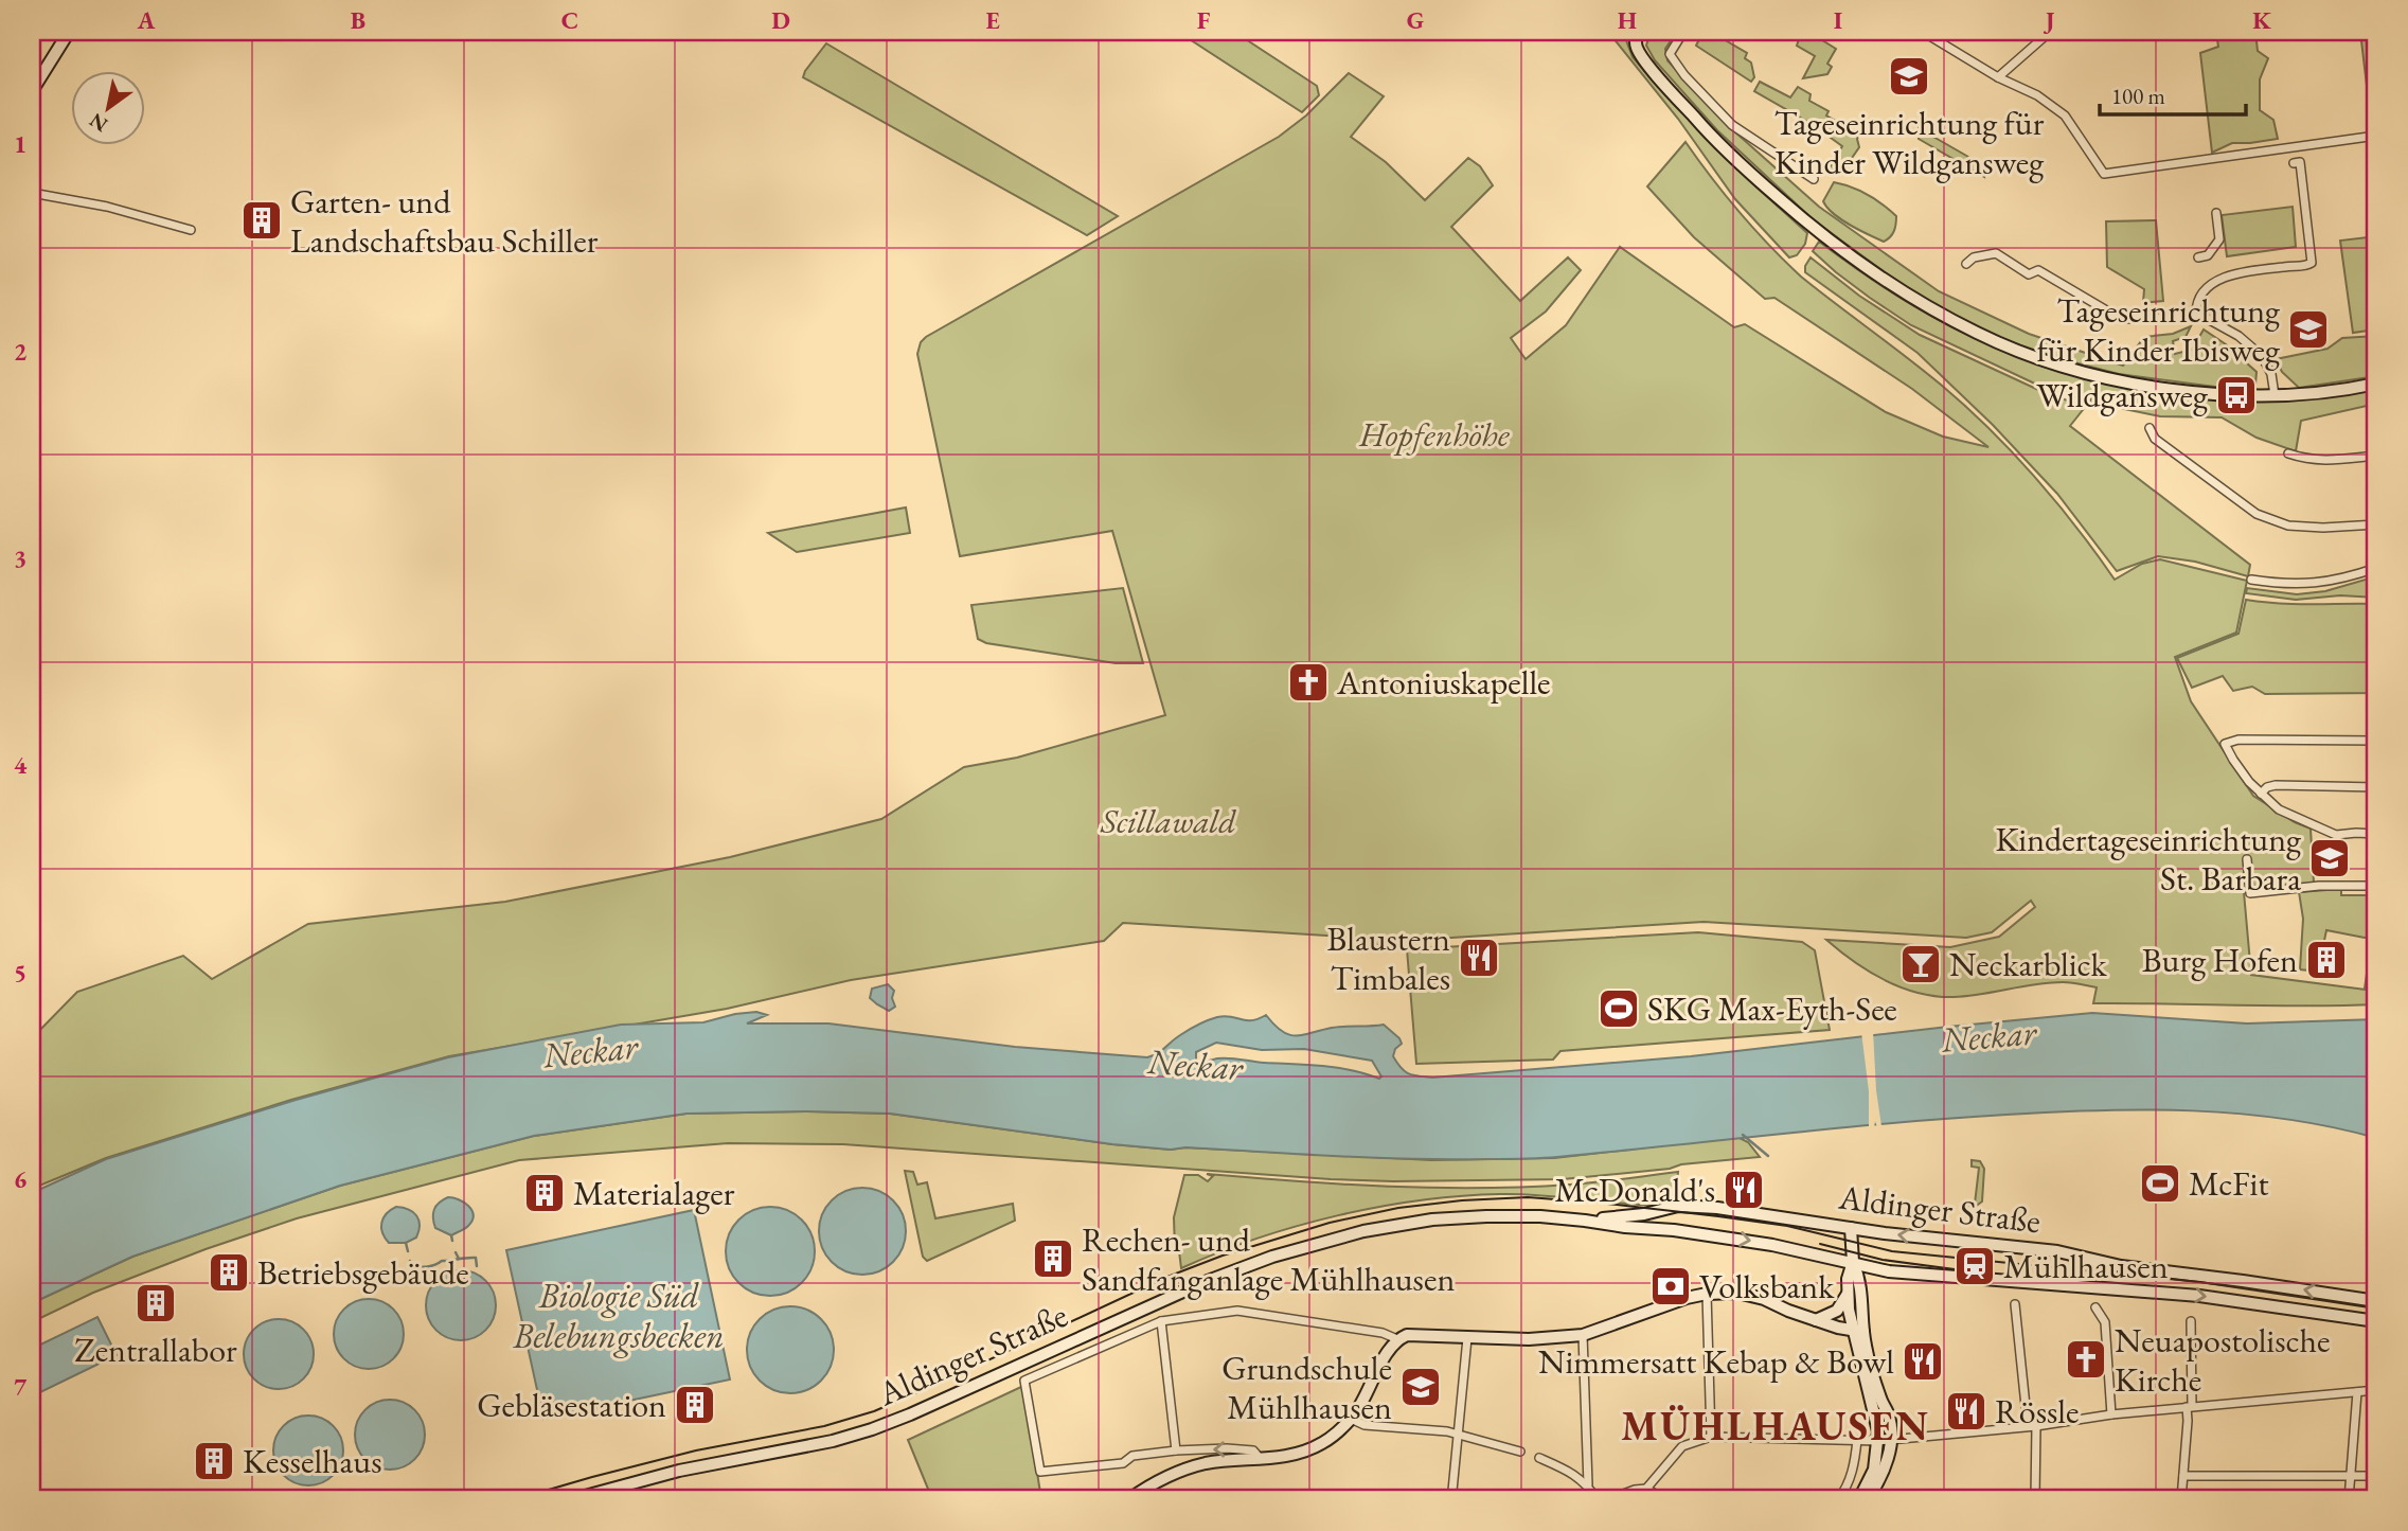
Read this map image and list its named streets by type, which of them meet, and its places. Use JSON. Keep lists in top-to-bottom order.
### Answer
{
  "streets": {
    "main road": ["Aldinger Straße"]
  },
  "districts": ["MÜHLHAUSEN"],
  "water": ["Neckar", "Biologie Süd Belebungsbecken"],
  "parks": ["Hopfenhöhe", "Scillawald"],
  "places": {
    "school or university": [
      "Tageseinrichtung für Kinder Wildgansweg",
      "Tageseinrichtung für Kinder Ibisweg",
      "Kindertageseinrichtung St. Barbara",
      "Grundschule Mühlhausen"
    ],
    "building": [
      "Garten- und Landschaftsbau Schiller",
      "Burg Hofen",
      "Materialager",
      "Rechen- und Sandfanganlage Mühlhausen",
      "Betriebsgebäude",
      "Zentrallabor",
      "Gebläsestation",
      "Kesselhaus"
    ],
    "bus stop": ["Wildgansweg"],
    "church": ["Antoniuskapelle", "Neuapostolische Kirche"],
    "restaurant": [
      "Blaustern Timbales",
      "McDonald's",
      "Nimmersatt Kebap & Bowl",
      "Rössle"
    ],
    "bar": ["Neckarblick"],
    "sports": ["SKG Max-Eyth-See", "McFit"],
    "station": ["Mühlhausen"],
    "bank": ["Volksbank"]
  },
  "scale_bar": "100 m",
  "north": "bottom left",
  "grid": {
    "columns": [
      "A",
      "B",
      "C",
      "D",
      "E",
      "F",
      "G",
      "H",
      "I",
      "J",
      "K"
    ],
    "rows": [
      "1",
      "2",
      "3",
      "4",
      "5",
      "6",
      "7"
    ]
  }
}
